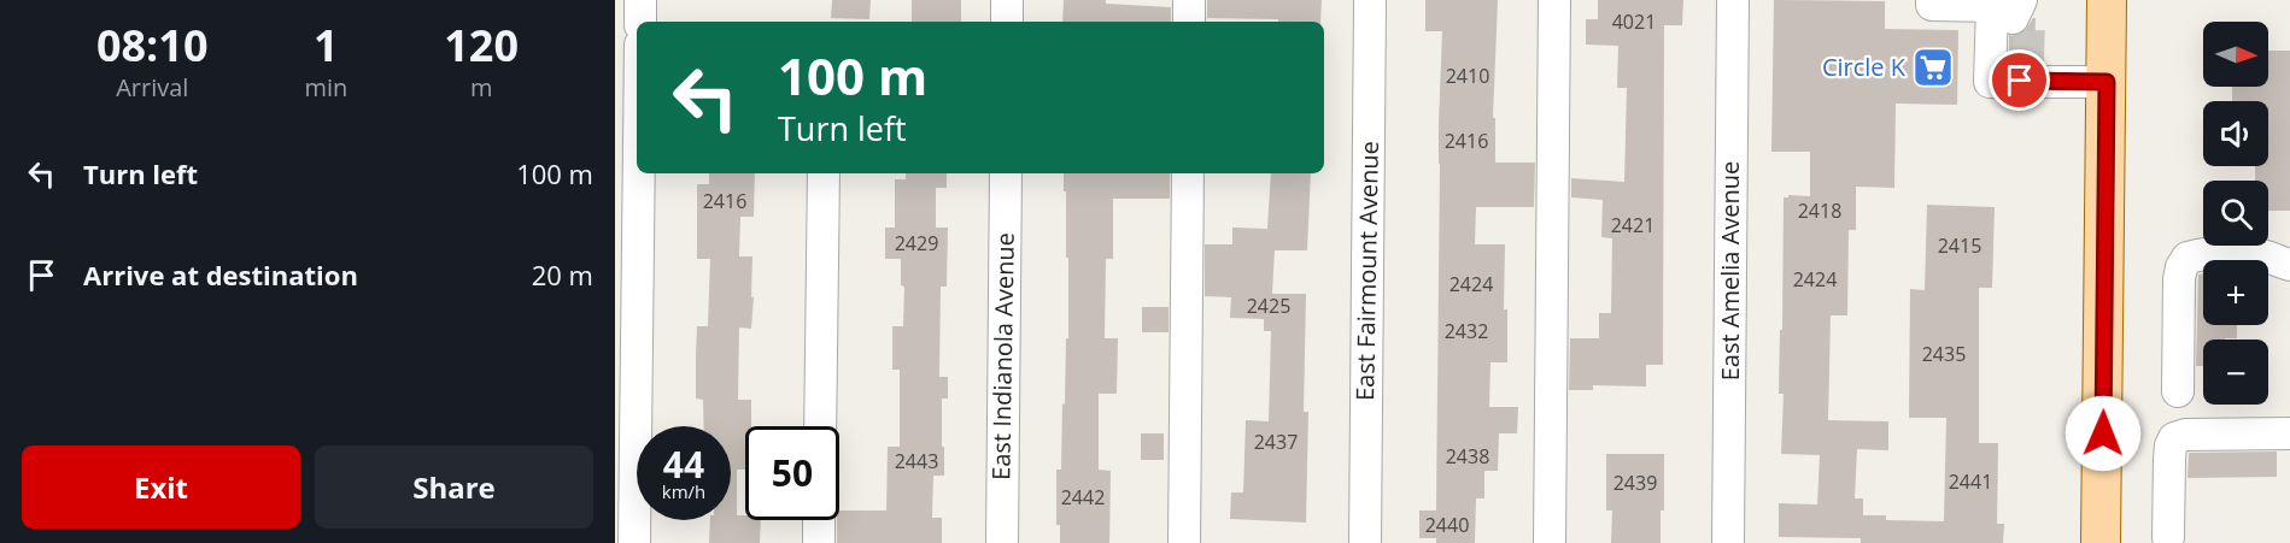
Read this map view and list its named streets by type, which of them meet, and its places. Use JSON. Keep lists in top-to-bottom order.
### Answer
{
  "streets": {
    "street": ["East Fairmount Avenue", "East Amelia Avenue", "East Indianola Avenue"]
  },
  "places": {
    "supermarket": ["Circle K"]
  },
  "house_numbers": [
    "4021",
    "2410",
    "2416",
    "2416",
    "2418",
    "2421",
    "2429",
    "2415",
    "2424",
    "2424",
    "2425",
    "2432",
    "2435",
    "2437",
    "2438",
    "2443",
    "2441",
    "2439",
    "2442",
    "2440"
  ],
  "north": "right",
  "page": {
    "eta": [
      "08:10",
      "Arrival",
      "1",
      "min",
      "120",
      "m"
    ],
    "map_buttons": ["+", "−"],
    "turn": ["100 m", "Turn left"],
    "list": [
      {
        "name": "Turn left",
        "value": "100 m"
      },
      {
        "name": "Arrive at destination",
        "value": "20 m"
      }
    ],
    "speed": "44 km/h",
    "limit": "50",
    "buttons": ["Exit", "Share"]
  }
}
